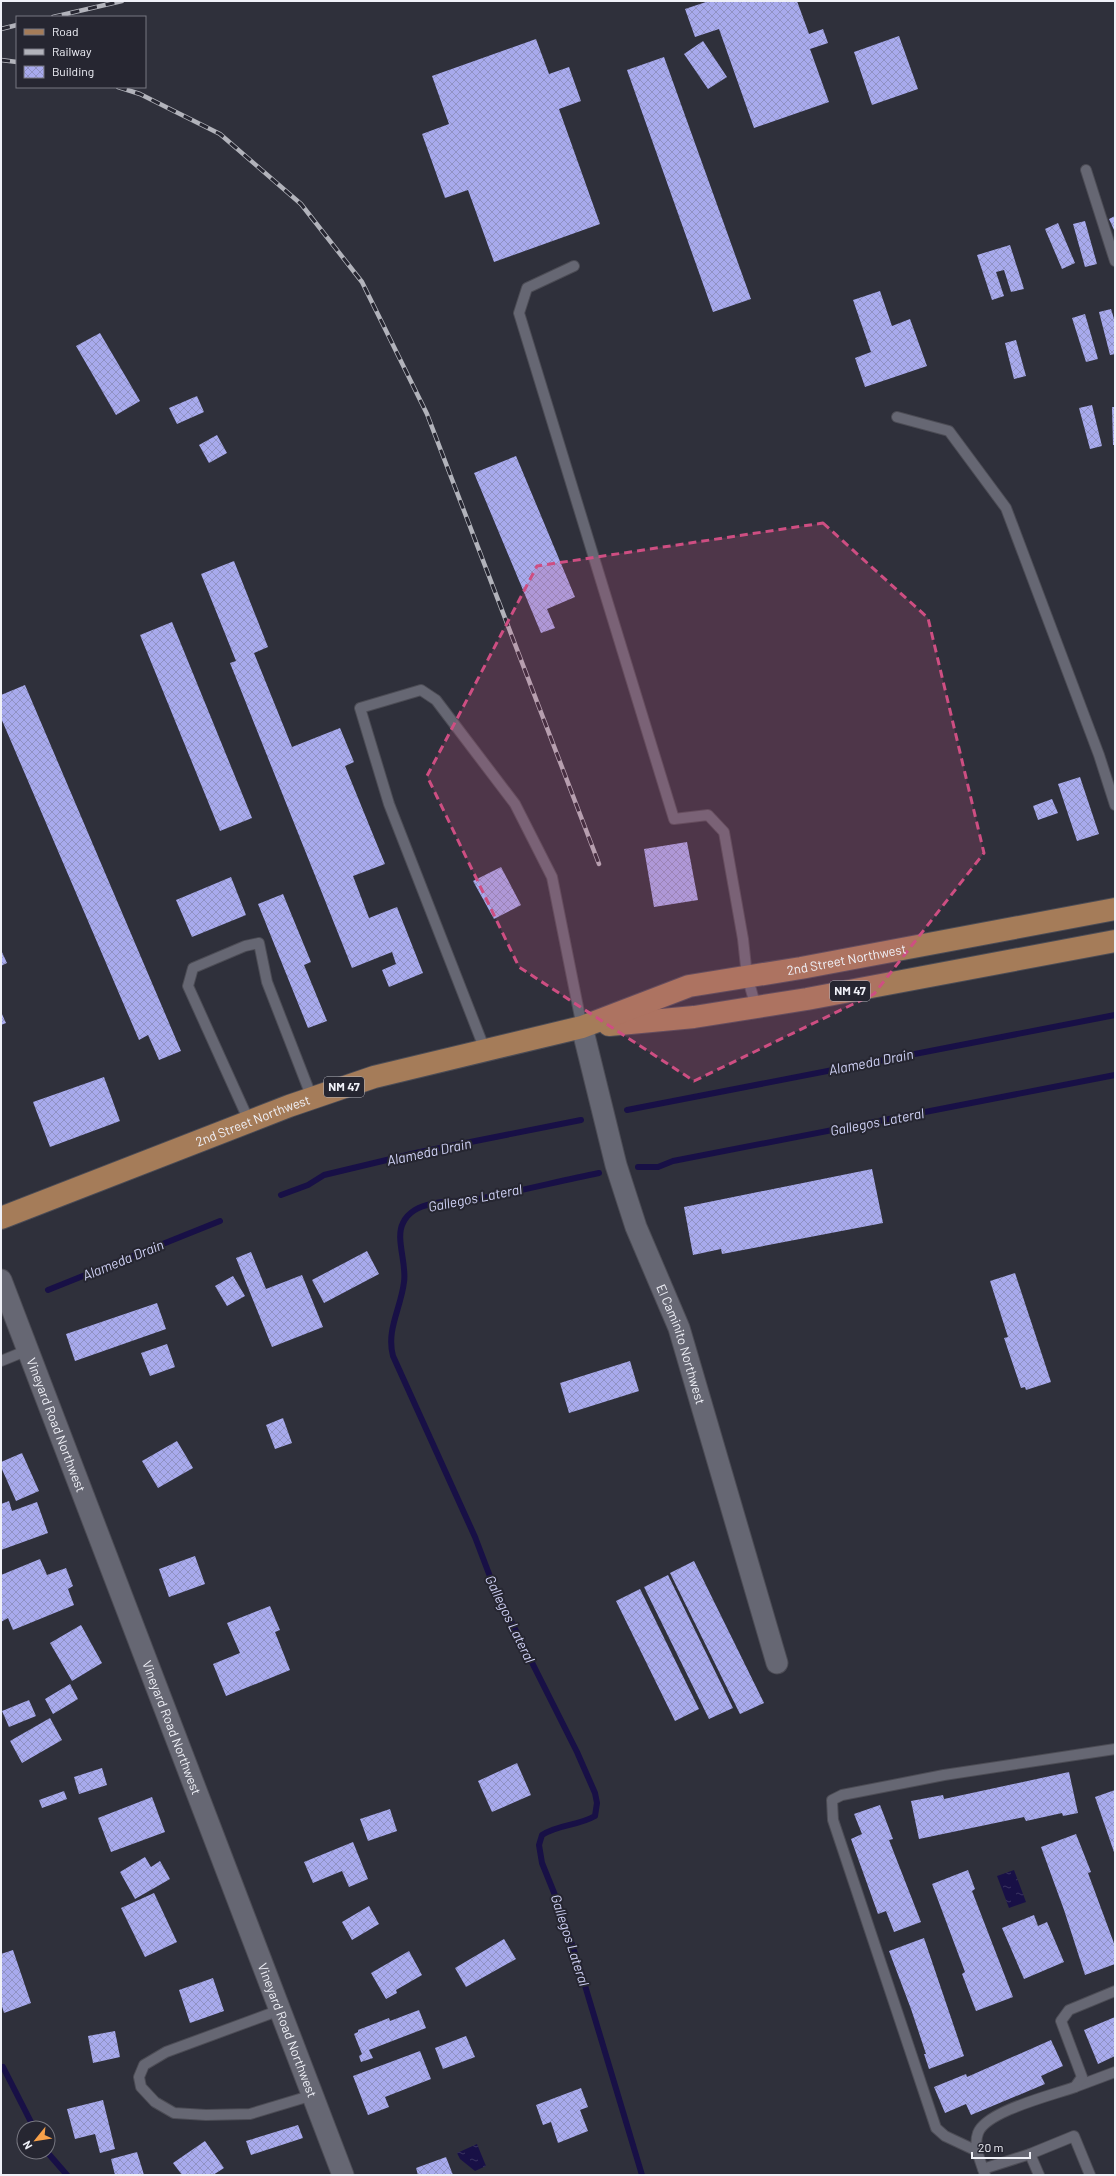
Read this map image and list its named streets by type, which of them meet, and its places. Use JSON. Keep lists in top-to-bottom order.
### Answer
{
  "streets": {
    "main road": ["2nd Street Northwest", "NM 47"],
    "street": ["El Caminito Northwest", "Vineyard Road Northwest"]
  },
  "crossings": [
    ["2nd Street Northwest", "El Caminito Northwest"]
  ],
  "water": ["Alameda Drain", "Gallegos Lateral"],
  "legend": ["Road", "Railway", "Building"],
  "scale_bar": "20 m",
  "north": "bottom left"
}
